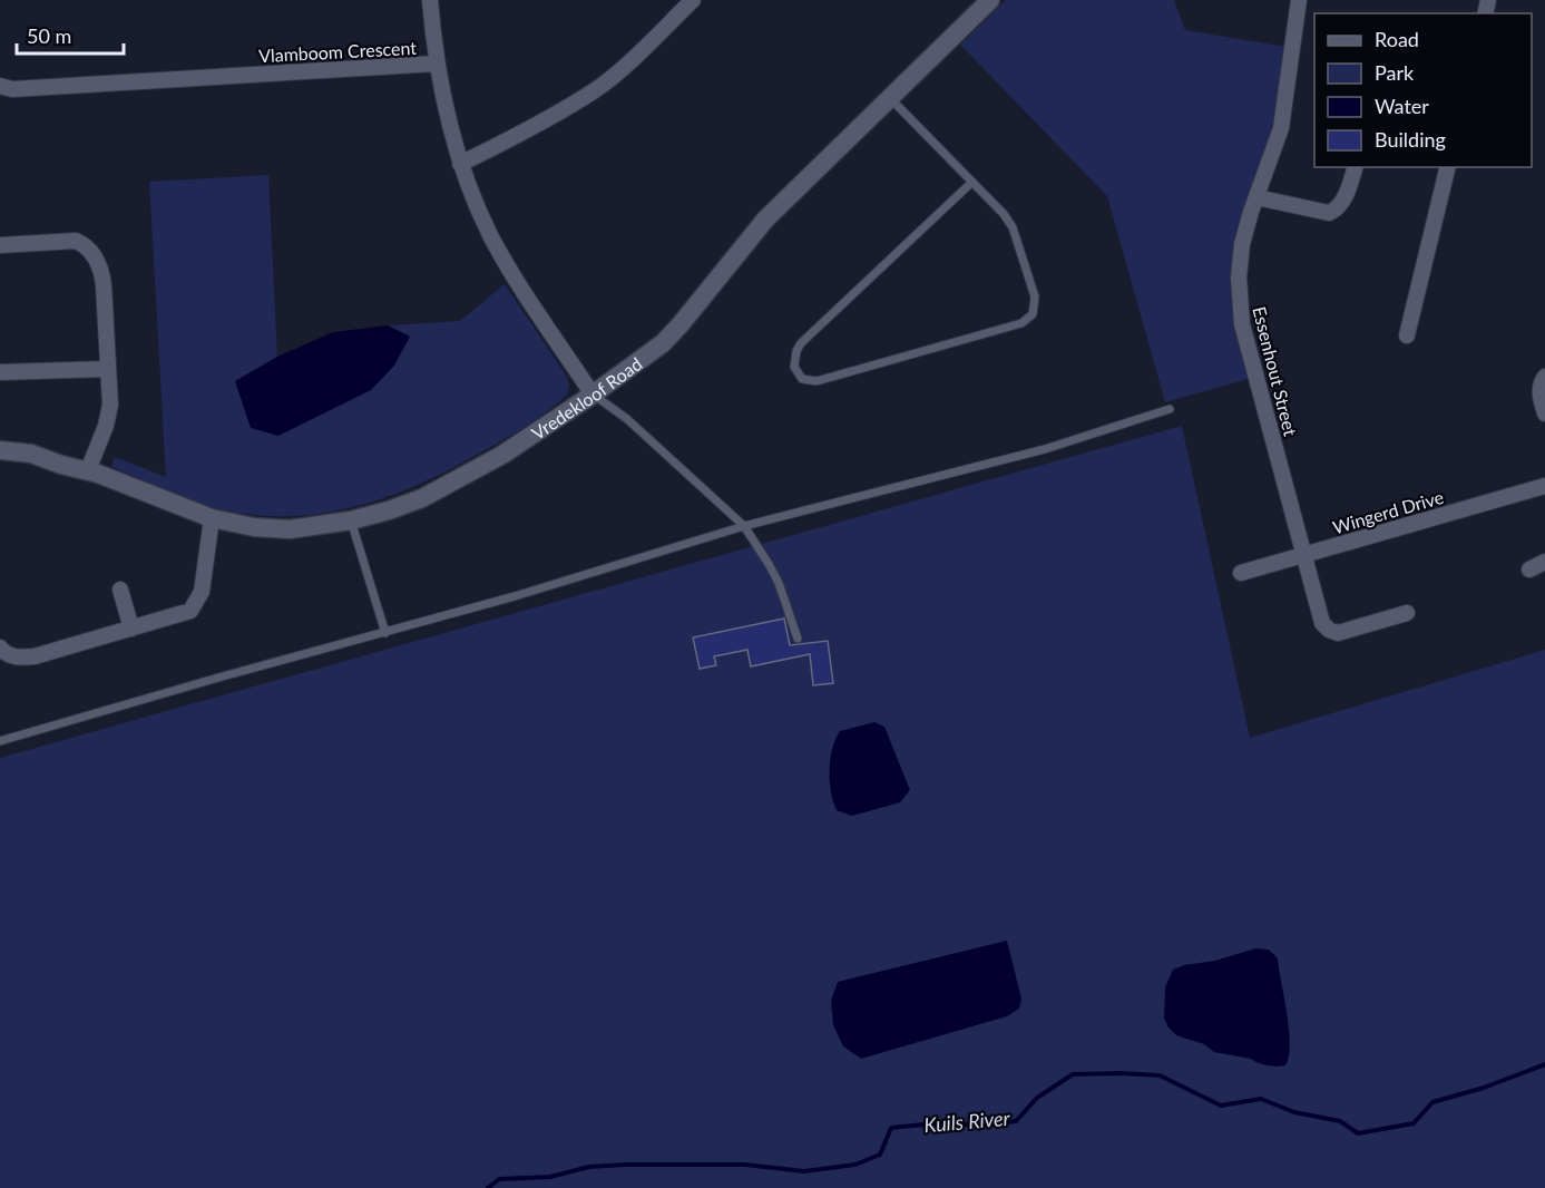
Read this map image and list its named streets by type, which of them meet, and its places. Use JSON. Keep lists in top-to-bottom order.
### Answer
{
  "streets": {
    "street": [
      "Vlamboom Crescent",
      "Essenhout Street",
      "Vredekloof Road",
      "Wingerd Drive"
    ]
  },
  "crossings": [
    ["Essenhout Street", "Wingerd Drive"]
  ],
  "water": ["Kuils River"],
  "legend": [
    "Road",
    "Park",
    "Water",
    "Building"
  ],
  "scale_bar": "50 m"
}
